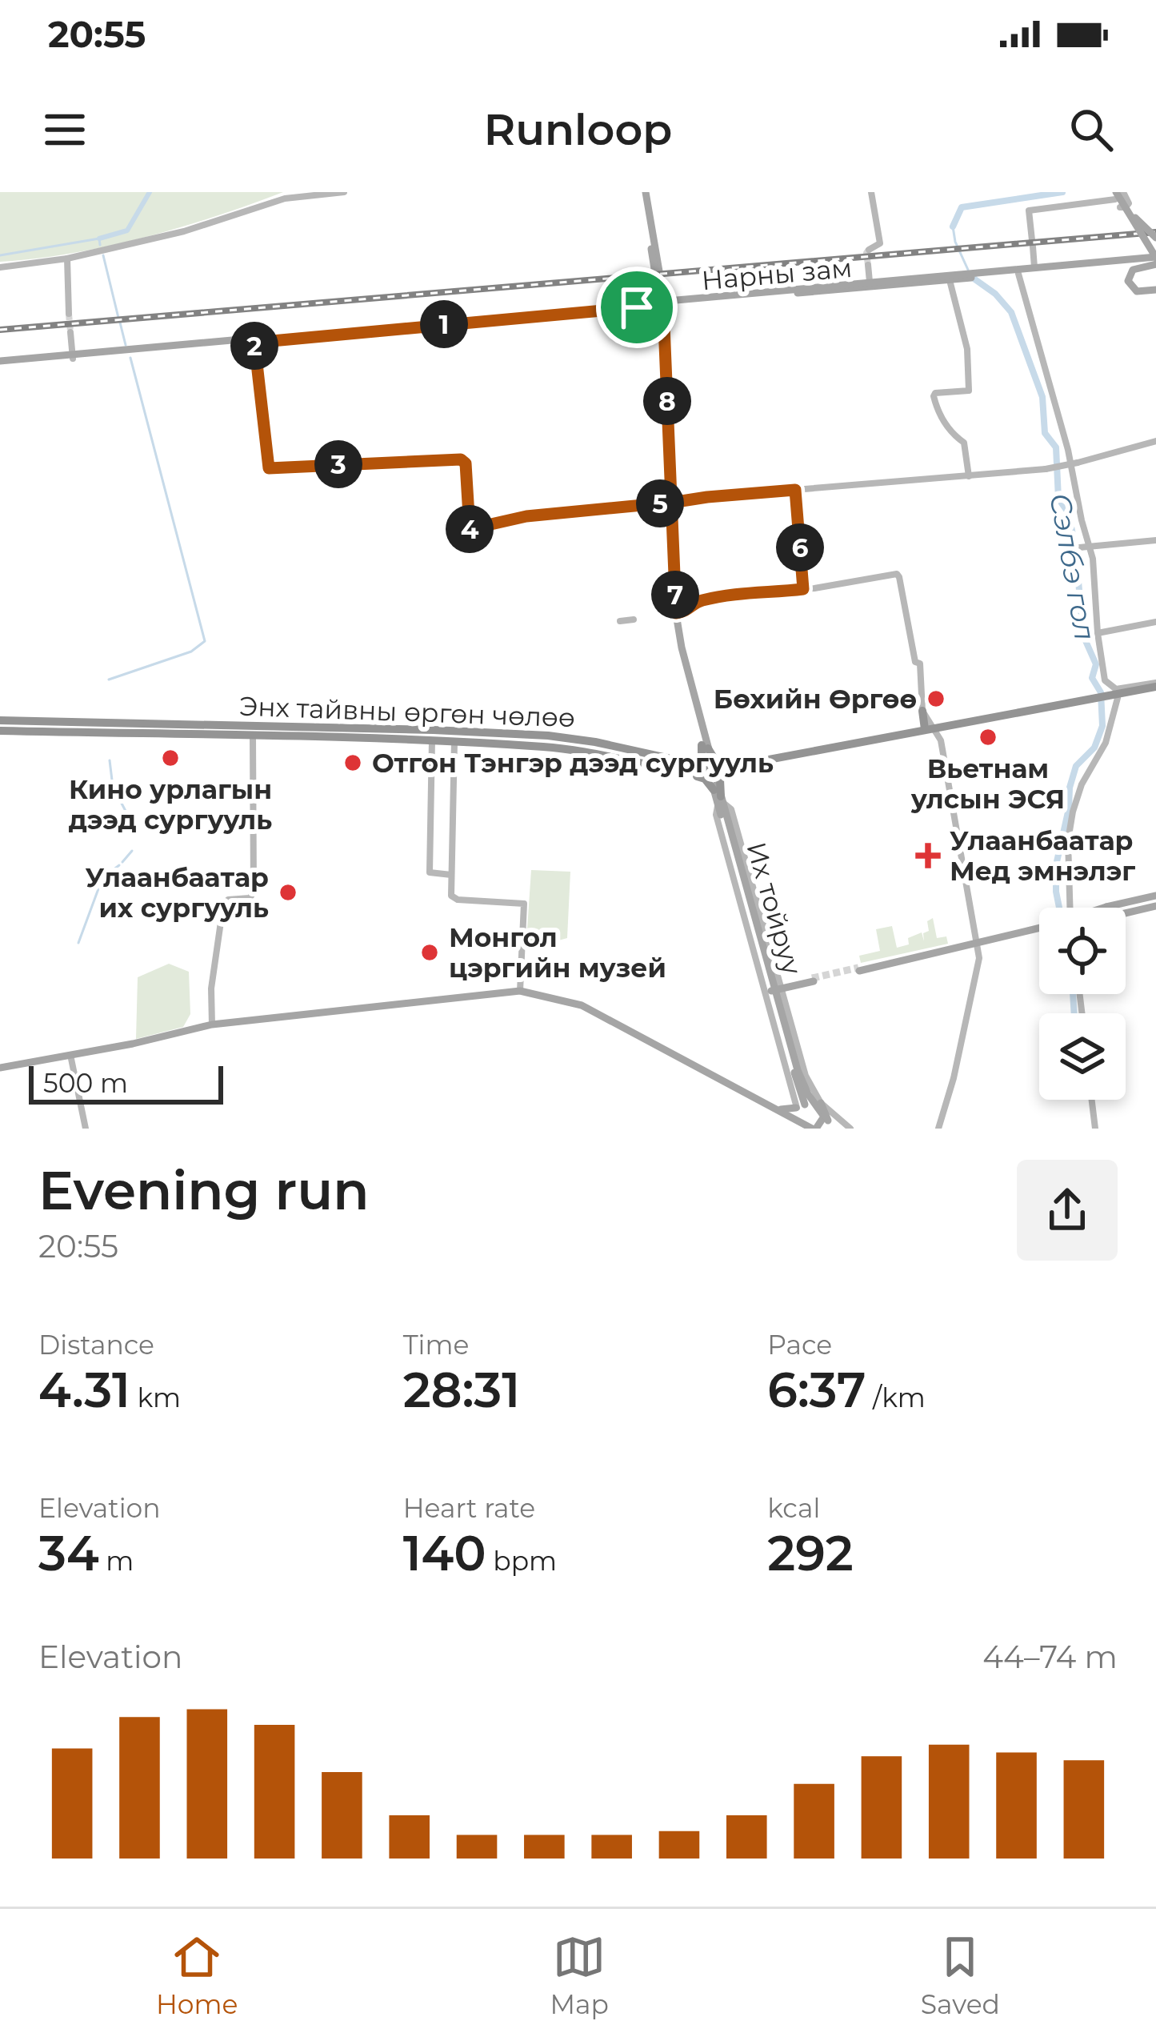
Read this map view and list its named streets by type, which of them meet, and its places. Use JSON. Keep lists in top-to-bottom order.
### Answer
{
  "streets": {
    "highway": ["Энх тайвны өргөн чөлөө"],
    "main road": ["Нарны зам", "Их тойруу"]
  },
  "crossings": [
    ["Энх тайвны өргөн чөлөө", "Их тойруу"]
  ],
  "water": ["Сэлбэ гол"],
  "places": {
    "other": [
      "Бөхийн Өргөө",
      "Вьетнам улсын ЭСЯ",
      "Кино урлагын дээд сургууль",
      "Отгон Тэнгэр дээд сургууль",
      "Улаанбаатар их сургууль",
      "Монгол цэргийн музей"
    ],
    "health": ["Улаанбаатар Мед эмнэлэг"]
  },
  "scale_bar": "500 m",
  "page": {
    "status": "20:55",
    "header": "Runloop",
    "pins": [
      "1",
      "2",
      "8",
      "3",
      "5",
      "4",
      "6",
      "7"
    ],
    "scale": "500 m",
    "heading": ["Evening run", "20:55"],
    "stats": [
      ["Distance", "4.31 km"],
      ["Time", "28:31"],
      ["Pace", "6:37 /km"],
      ["Elevation", "34 m"],
      ["Heart rate", "140 bpm"],
      ["kcal", "292"]
    ],
    "chart": ["Elevation", "44–74 m"],
    "tabs": ["Home", "Map", "Saved"]
  }
}
